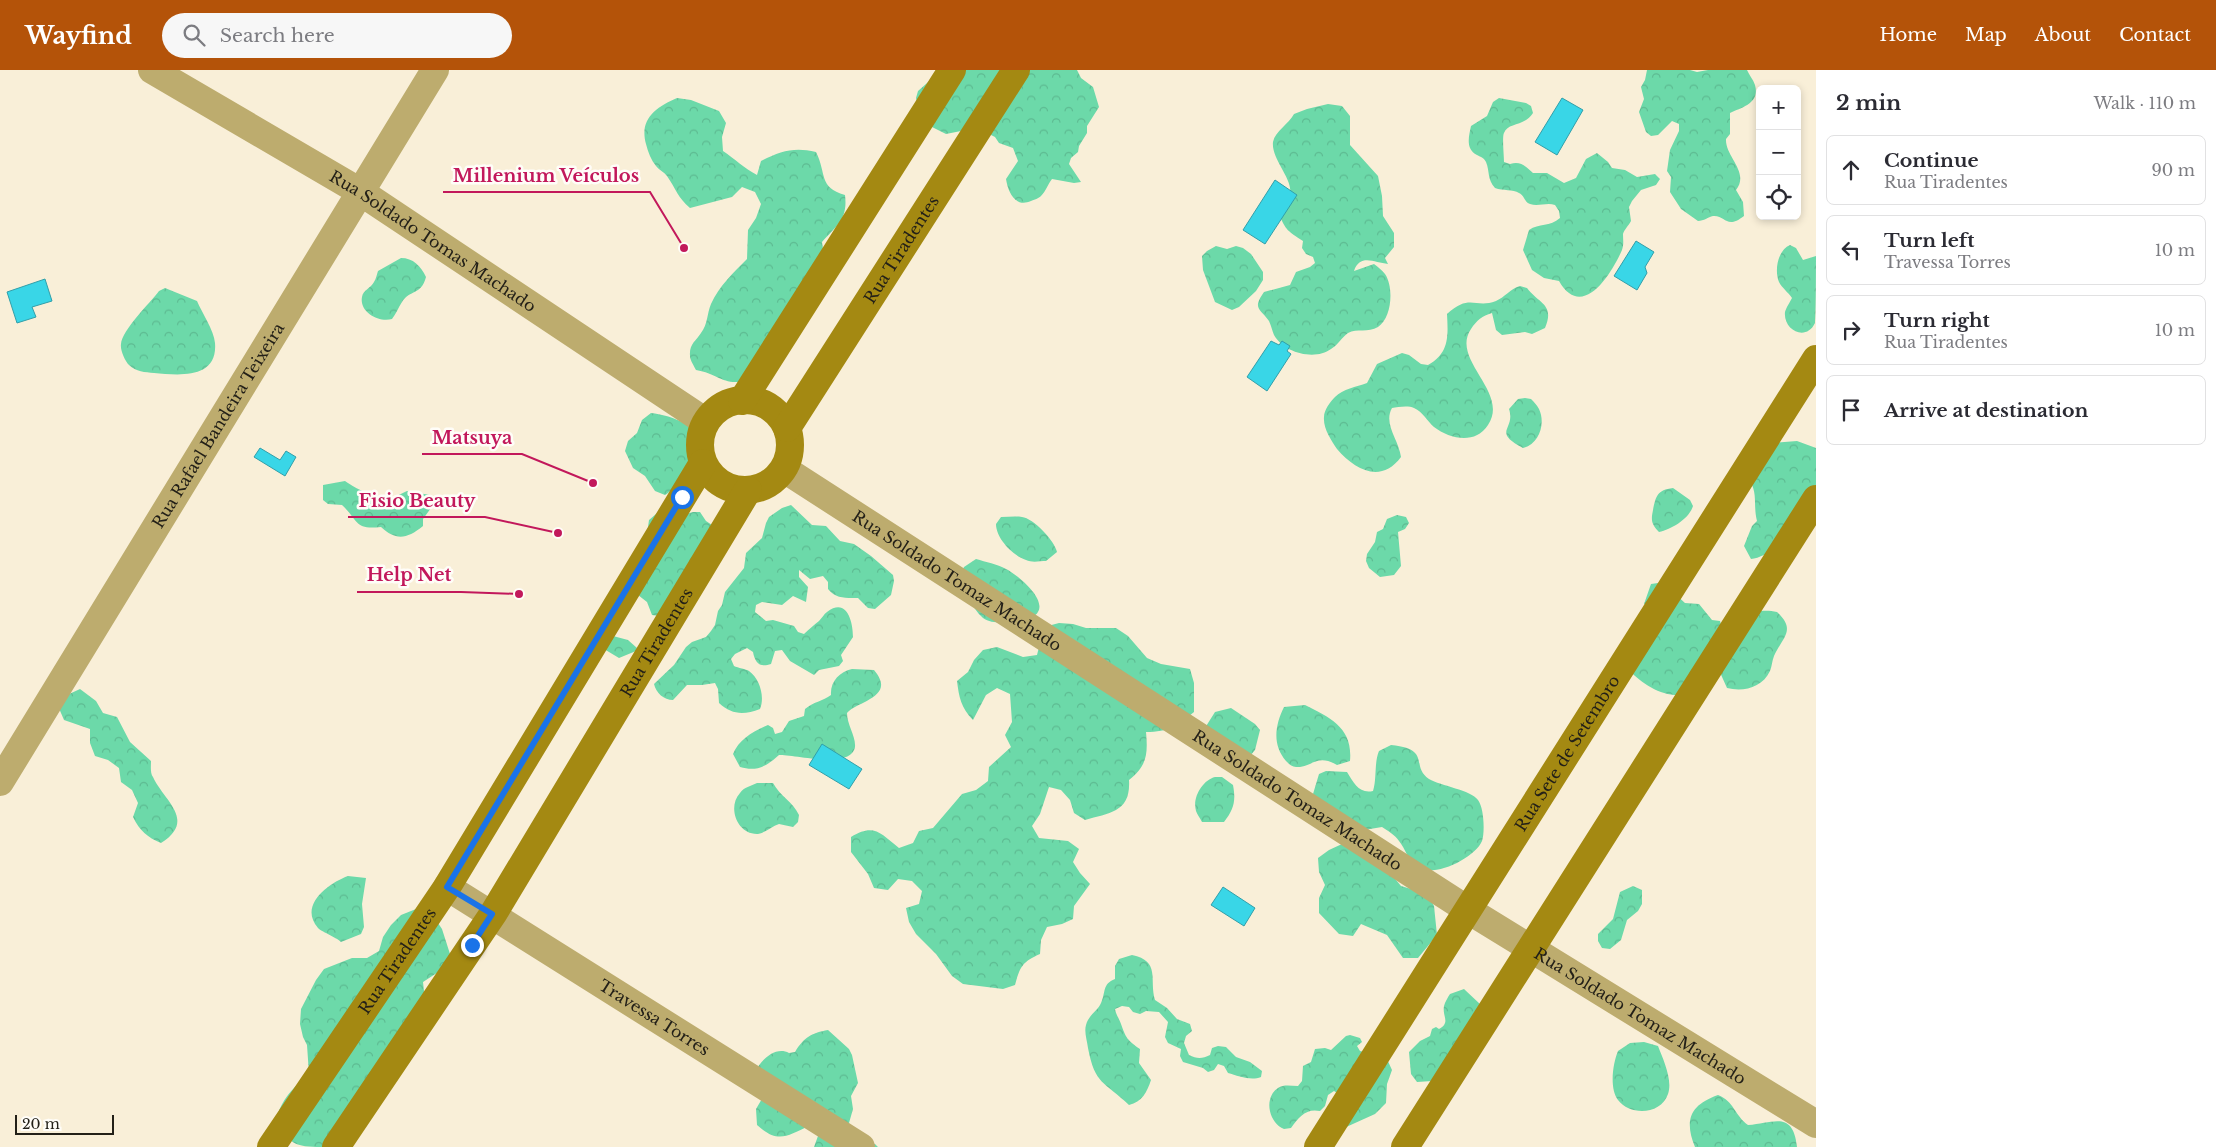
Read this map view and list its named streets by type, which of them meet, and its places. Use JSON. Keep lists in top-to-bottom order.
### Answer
{
  "streets": {
    "main road": ["Rua Tiradentes", "Rua Sete de Setembro"],
    "street": [
      "Rua Soldado Tomas Machado",
      "Rua Rafael Bandeira Teixeira",
      "Rua Soldado Tomaz Machado",
      "Travessa Torres"
    ]
  },
  "crossings": [
    ["Rua Soldado Tomas Machado", "Rua Tiradentes"],
    ["Rua Soldado Tomas Machado", "Rua Rafael Bandeira Teixeira"],
    ["Rua Soldado Tomas Machado", "Rua Soldado Tomaz Machado"],
    ["Rua Tiradentes", "Rua Soldado Tomaz Machado"],
    ["Rua Tiradentes", "Travessa Torres"],
    ["Rua Soldado Tomaz Machado", "Rua Sete de Setembro"]
  ],
  "places": [
    "Millenium Veículos",
    "Matsuya",
    "Fisio Beauty",
    "Help Net"
  ],
  "scale_bar": "20 m",
  "page": {
    "header": "Wayfind",
    "search": "Search here",
    "nav": [
      "Home",
      "Map",
      "About",
      "Contact"
    ],
    "heading": ["2 min", "Walk · 110 m"],
    "map_buttons": ["+", "−"],
    "list": [
      ["Continue", "Rua Tiradentes", "90 m"],
      ["Turn left", "Travessa Torres", "10 m"],
      ["Turn right", "Rua Tiradentes", "10 m"],
      "Arrive at destination"
    ],
    "scale": "20 m"
  }
}
